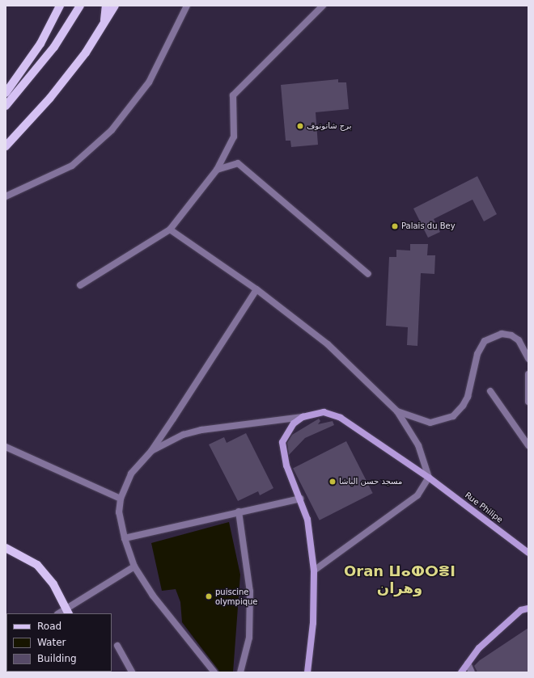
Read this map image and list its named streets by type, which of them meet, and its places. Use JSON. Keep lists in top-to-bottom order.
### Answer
{
  "streets": {
    "street": ["Rue Philipe"]
  },
  "districts": ["Oran ⵡⴰⵀⵔⴻⵏ وهران"],
  "places": [
    "برج شاتونوف",
    "Palais du Bey",
    "مسجد حسن الباشا",
    "puiscine olympique"
  ],
  "legend": ["Road", "Water", "Building"]
}
